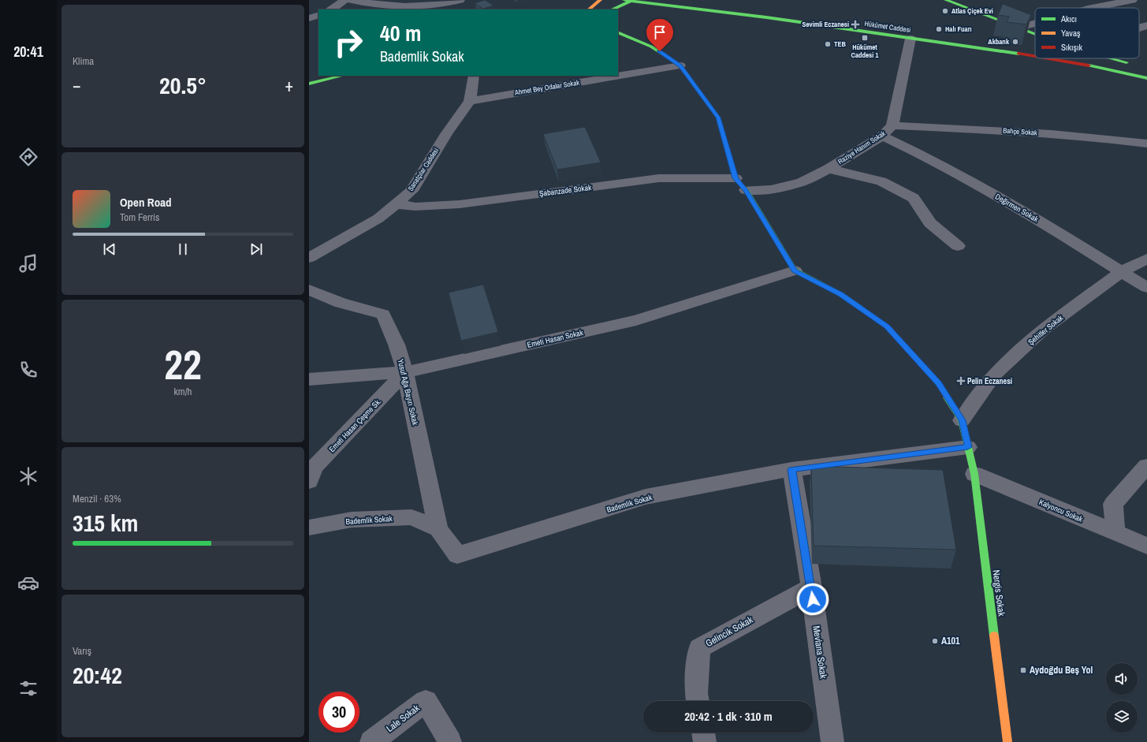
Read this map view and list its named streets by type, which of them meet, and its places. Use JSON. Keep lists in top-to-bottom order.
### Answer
{
  "streets": {
    "street": [
      "Hükümet Caddesi",
      "Ahmet Bey Odalar Sokak",
      "Bahçe Sokak",
      "Raziye Hanım Sokak",
      "Sanatçılar Caddesi",
      "Şabanzade Sokak",
      "Değirmen Sokak",
      "Şehitler Sokak",
      "Emeti Hasan Sokak",
      "Yusuf Ağa Bayırı Sokak",
      "Emeti Hasan Çeşme Sk.",
      "Bademlik Sokak",
      "Kalyoncu Sokak",
      "Nergis Sokak",
      "Gelincik Sokak",
      "Mevlana Sokak",
      "Lale Sokak"
    ]
  },
  "crossings": [
    ["Hükümet Caddesi", "Raziye Hanım Sokak"],
    ["Ahmet Bey Odalar Sokak", "Sanatçılar Caddesi"],
    ["Bahçe Sokak", "Raziye Hanım Sokak"],
    ["Raziye Hanım Sokak", "Değirmen Sokak"],
    ["Sanatçılar Caddesi", "Şabanzade Sokak"],
    ["Değirmen Sokak", "Şehitler Sokak"],
    ["Şehitler Sokak", "Nergis Sokak"],
    ["Emeti Hasan Sokak", "Yusuf Ağa Bayırı Sokak"],
    ["Emeti Hasan Sokak", "Emeti Hasan Çeşme Sk."],
    ["Emeti Hasan Sokak", "Nergis Sokak"],
    ["Yusuf Ağa Bayırı Sokak", "Emeti Hasan Çeşme Sk."],
    ["Yusuf Ağa Bayırı Sokak", "Bademlik Sokak"],
    ["Bademlik Sokak", "Nergis Sokak"],
    ["Bademlik Sokak", "Mevlana Sokak"],
    ["Kalyoncu Sokak", "Nergis Sokak"],
    ["Gelincik Sokak", "Mevlana Sokak"]
  ],
  "places": {
    "other": [
      "Atlas Çiçek Evi",
      "Halı Fuarı",
      "Akbank",
      "TEB",
      "A101"
    ],
    "health": ["Sevimli Eczanesi", "Pelin Eczanesi"],
    "transit": ["Hükümet Caddesi 1", "Aydoğdu Beş Yol"]
  },
  "legend": ["Akıcı", "Yavaş", "Sıkışık"],
  "page": {
    "tabs": "20:41",
    "tile": [
      "Klima",
      ["22", "km/h"],
      ["Menzil · 63%", "315 km"],
      ["Varış", "20:42"]
    ],
    "turn": ["40 m", "Bademlik Sokak"],
    "heat": ["−", "20.5°", "+"],
    "song": ["Open Road", "Tom Ferris"],
    "limit": "30",
    "trip": "20:42 · 1 dk · 310 m"
  }
}
